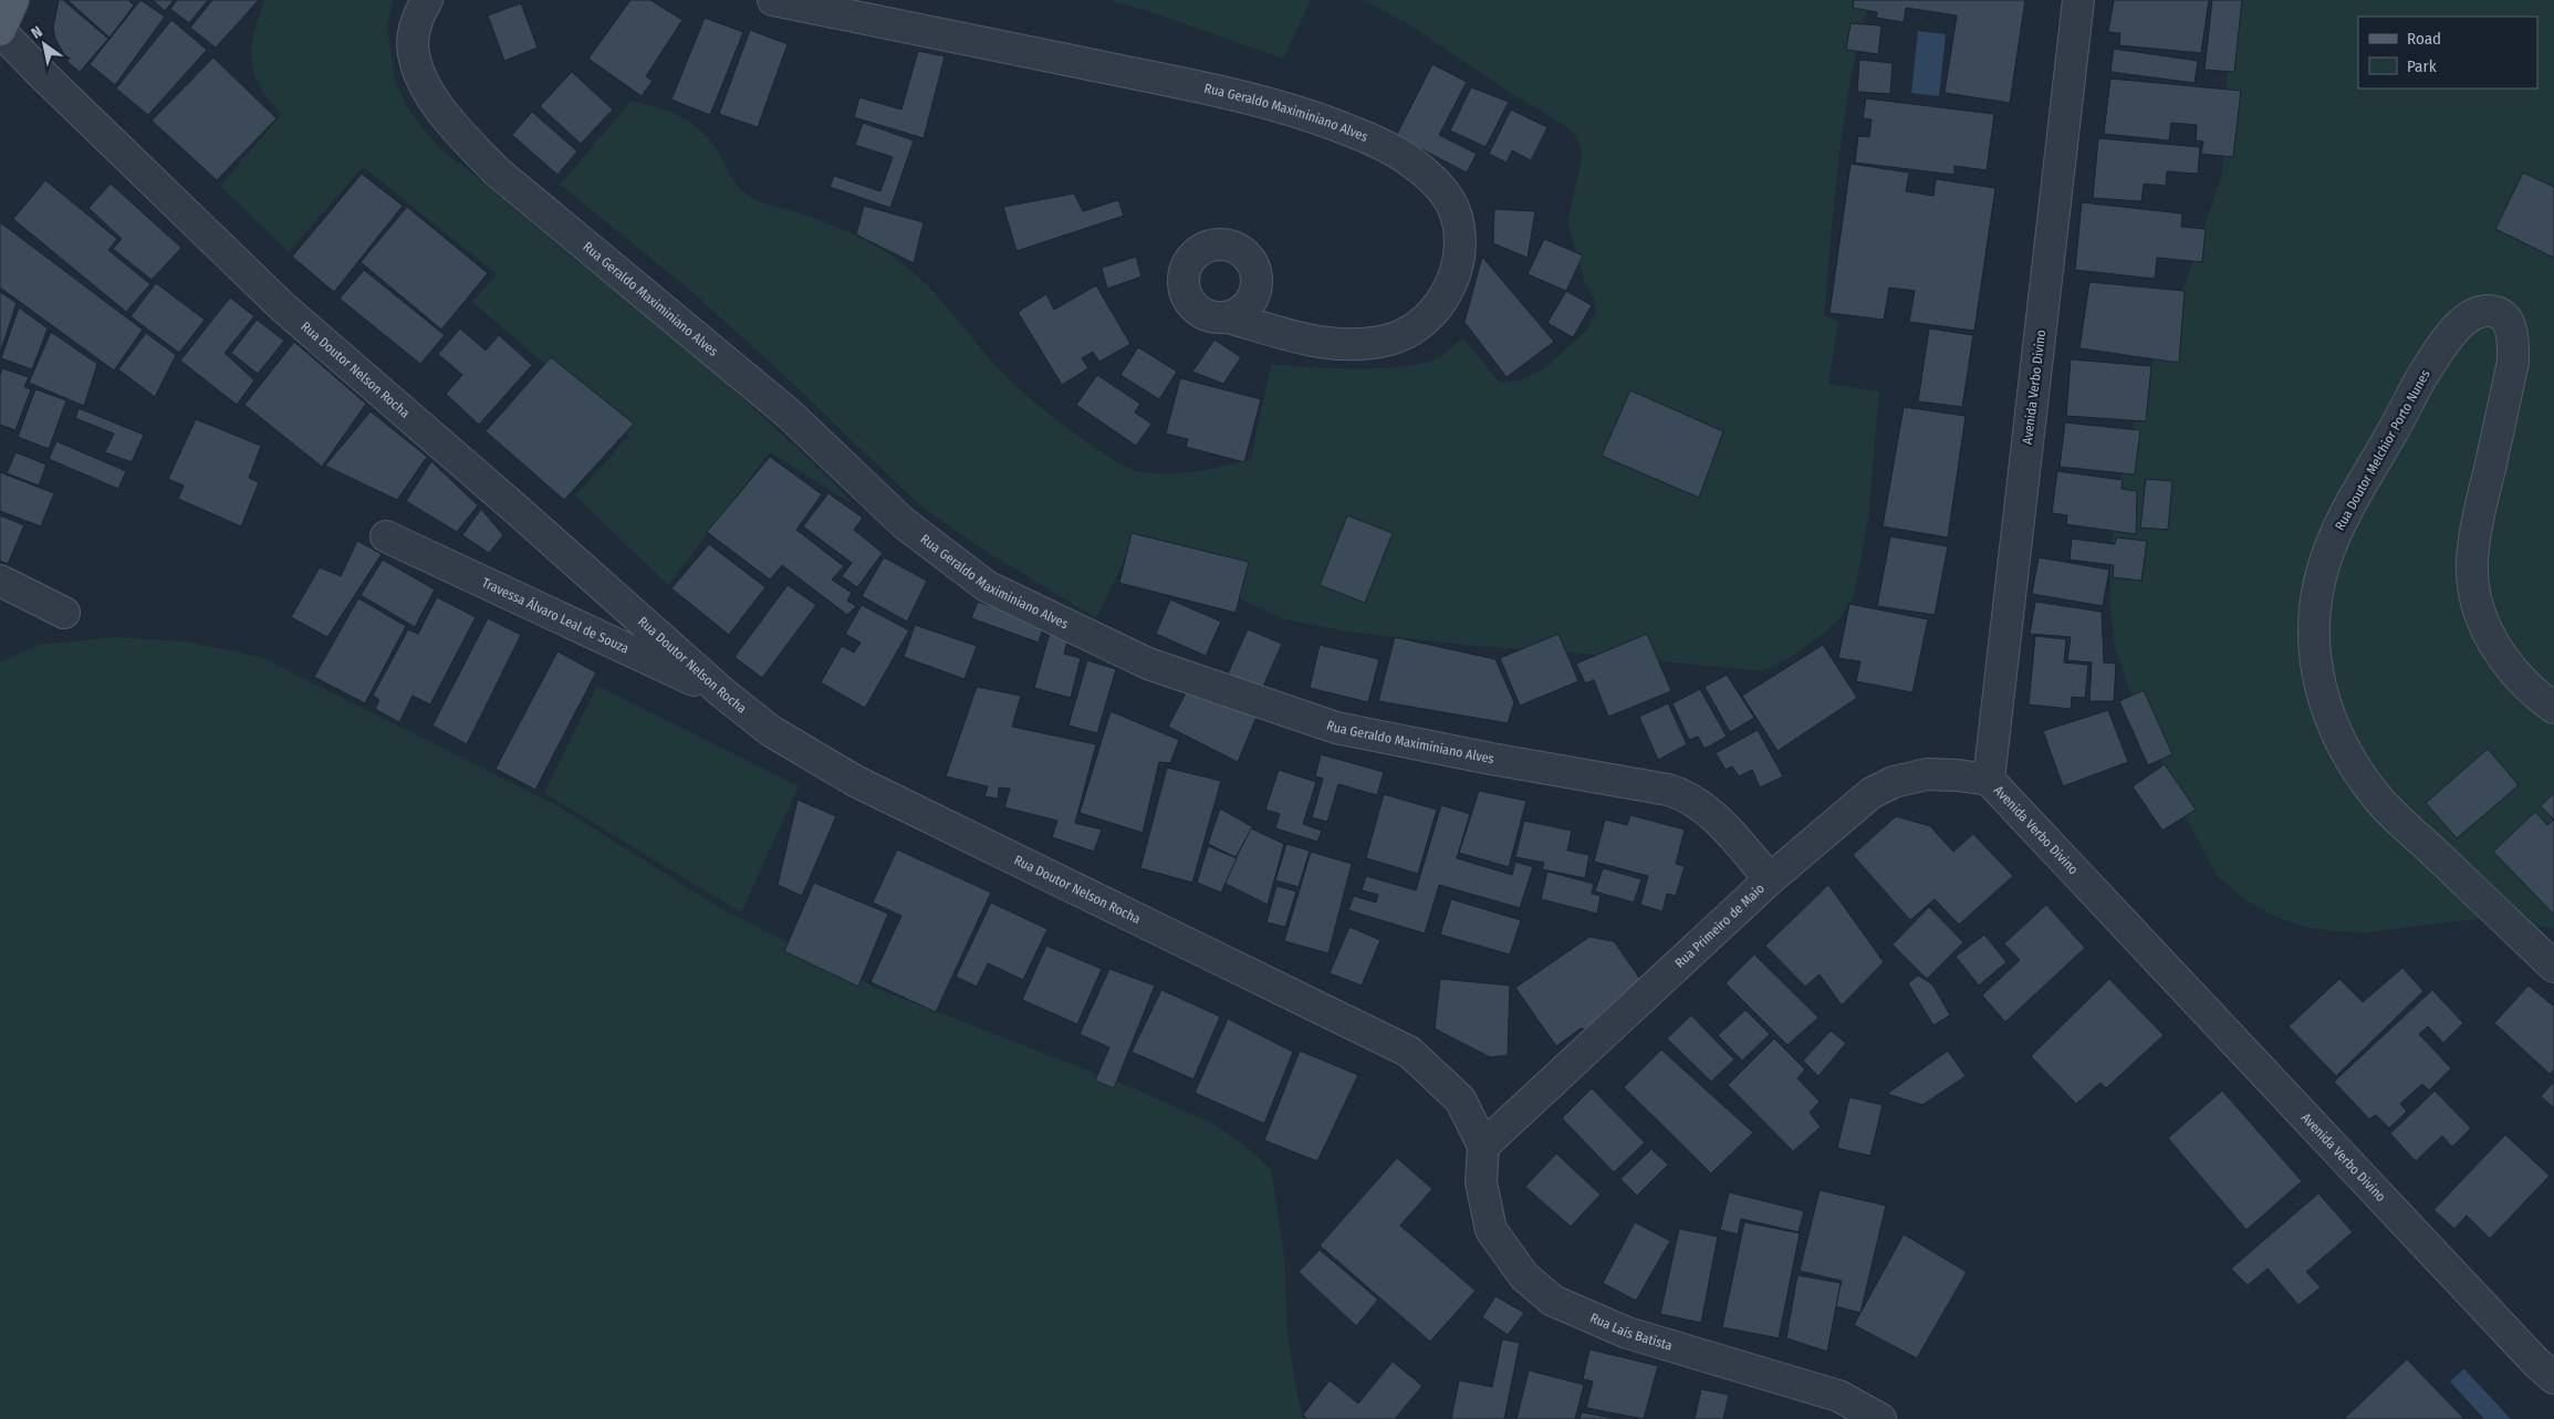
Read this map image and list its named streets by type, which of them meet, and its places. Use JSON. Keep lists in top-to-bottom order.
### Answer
{
  "streets": {
    "street": [
      "Rua Geraldo Maximiniano Alves",
      "Rua Doutor Nelson Rocha",
      "Avenida Verbo Divino",
      "Rua Doutor Melchior Porto Nunes",
      "Travessa Álvaro Leal de Souza",
      "Rua Primeiro de Maio",
      "Rua Laís Batista"
    ]
  },
  "crossings": [
    ["Rua Geraldo Maximiniano Alves", "Rua Primeiro de Maio"],
    ["Rua Doutor Nelson Rocha", "Travessa Álvaro Leal de Souza"],
    ["Rua Doutor Nelson Rocha", "Rua Primeiro de Maio"],
    ["Rua Doutor Nelson Rocha", "Rua Laís Batista"],
    ["Avenida Verbo Divino", "Rua Primeiro de Maio"],
    ["Rua Primeiro de Maio", "Rua Laís Batista"]
  ],
  "legend": ["Road", "Park"],
  "north": "top left"
}
